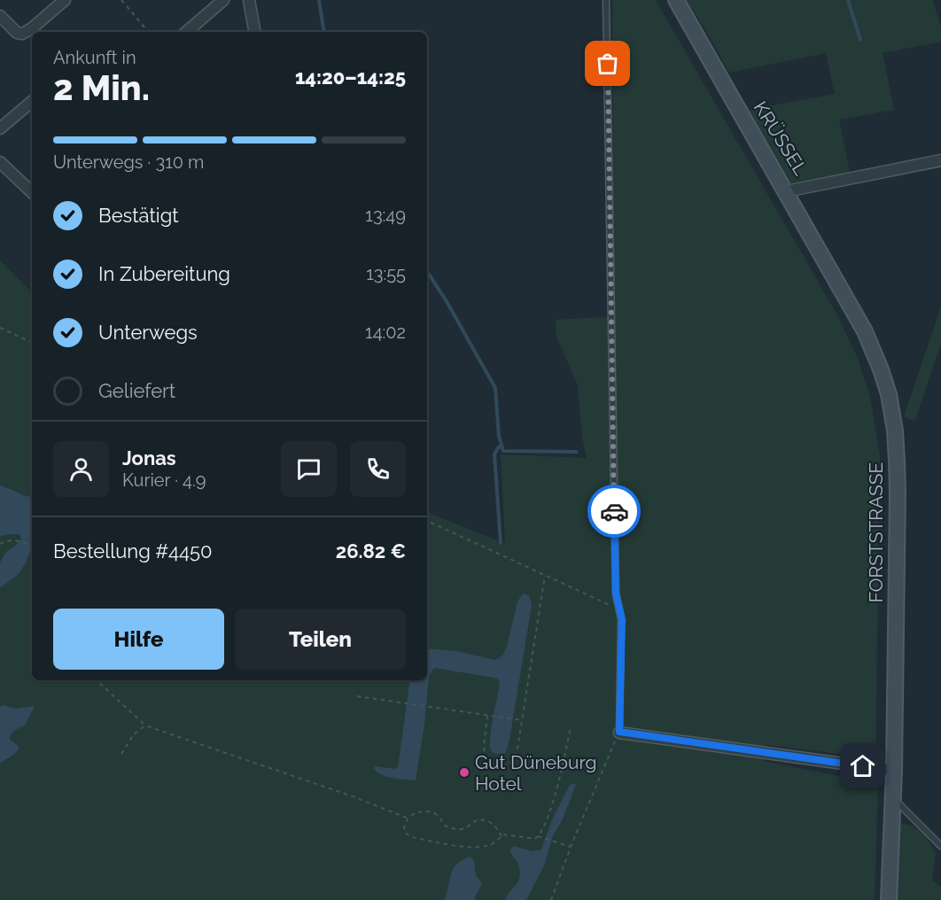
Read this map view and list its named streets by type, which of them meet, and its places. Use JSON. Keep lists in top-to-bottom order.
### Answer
{
  "streets": {
    "street": ["KRÜSSEL", "FORSTSTRASSE"]
  },
  "crossings": [
    ["KRÜSSEL", "FORSTSTRASSE"]
  ],
  "places": ["Gut Düneburg Hotel"],
  "page": {
    "heading": ["2 Min.", "Ankunft in", "14:20–14:25"],
    "panel": [
      "Jonas",
      "Kurier · 4.9",
      "Bestellung #4450",
      "26.82 €"
    ],
    "bar": "Unterwegs · 310 m",
    "list": [
      ["Bestätigt", "13:49"],
      ["In Zubereitung", "13:55"],
      ["Unterwegs", "14:02"],
      "Geliefert"
    ],
    "buttons": ["Hilfe", "Teilen"]
  }
}
